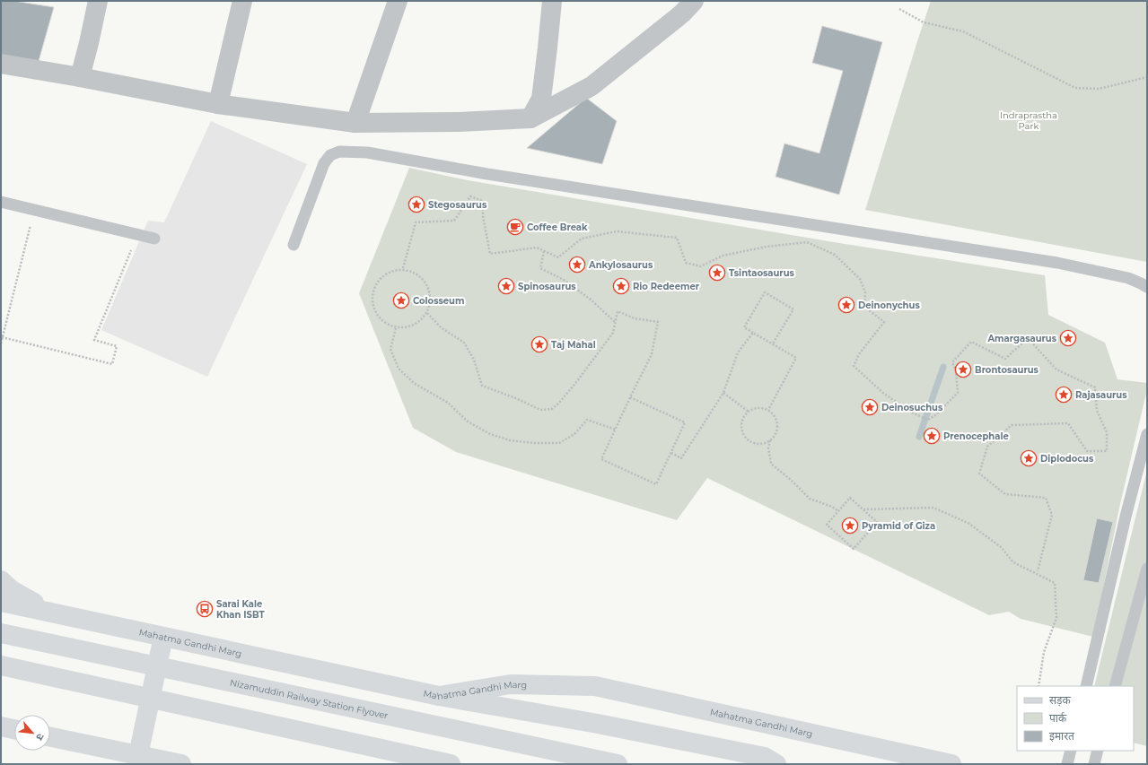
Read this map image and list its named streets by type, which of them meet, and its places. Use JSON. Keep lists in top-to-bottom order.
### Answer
{
  "streets": {
    "main road": ["Mahatma Gandhi Marg", "Nizamuddin Railway Station Flyover"]
  },
  "parks": ["Indraprastha Park"],
  "places": {
    "place": [
      "Stegosaurus",
      "Ankylosaurus",
      "Tsintaosaurus",
      "Spinosaurus",
      "Rio Redeemer",
      "Colosseum",
      "Deinonychus",
      "Amargasaurus",
      "Taj Mahal",
      "Brontosaurus",
      "Rajasaurus",
      "Deinosuchus",
      "Prenocephale",
      "Diplodocus",
      "Pyramid of Giza"
    ],
    "cafe": ["Coffee Break"],
    "bus stop": ["Sarai Kale Khan ISBT"]
  },
  "legend": ["सड़क", "पार्क", "इमारत"],
  "north": "bottom right"
}
